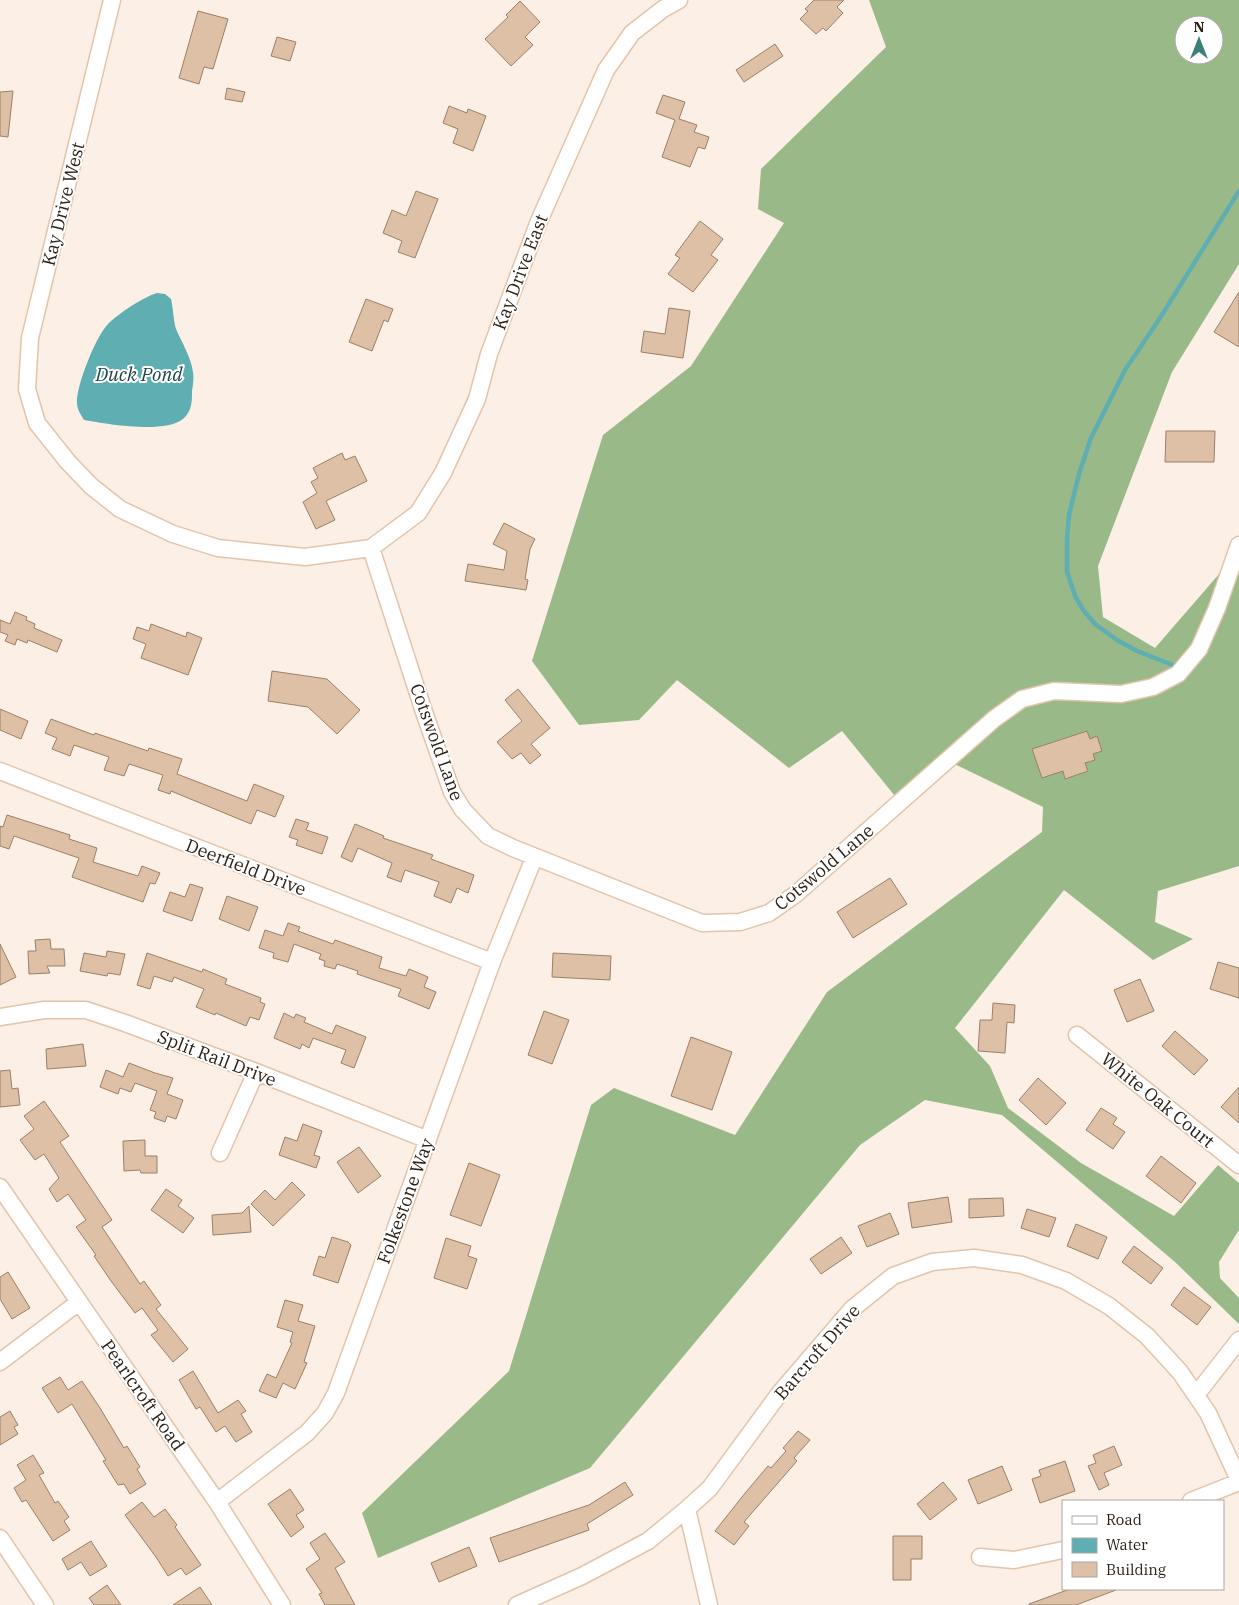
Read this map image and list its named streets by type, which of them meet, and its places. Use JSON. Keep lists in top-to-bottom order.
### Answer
{
  "streets": {
    "street": [
      "Kay Drive West",
      "Kay Drive East",
      "Cotswold Lane",
      "Deerfield Drive",
      "Split Rail Drive",
      "White Oak Court",
      "Folkestone Way",
      "Barcroft Drive",
      "Pearlcroft Road"
    ]
  },
  "crossings": [
    ["Kay Drive West", "Kay Drive East"],
    ["Kay Drive West", "Cotswold Lane"],
    ["Kay Drive East", "Cotswold Lane"],
    ["Cotswold Lane", "Folkestone Way"],
    ["Deerfield Drive", "Folkestone Way"],
    ["Split Rail Drive", "Folkestone Way"],
    ["Folkestone Way", "Pearlcroft Road"]
  ],
  "water": ["Duck Pond"],
  "legend": ["Road", "Water", "Building"],
  "north": "top"
}
